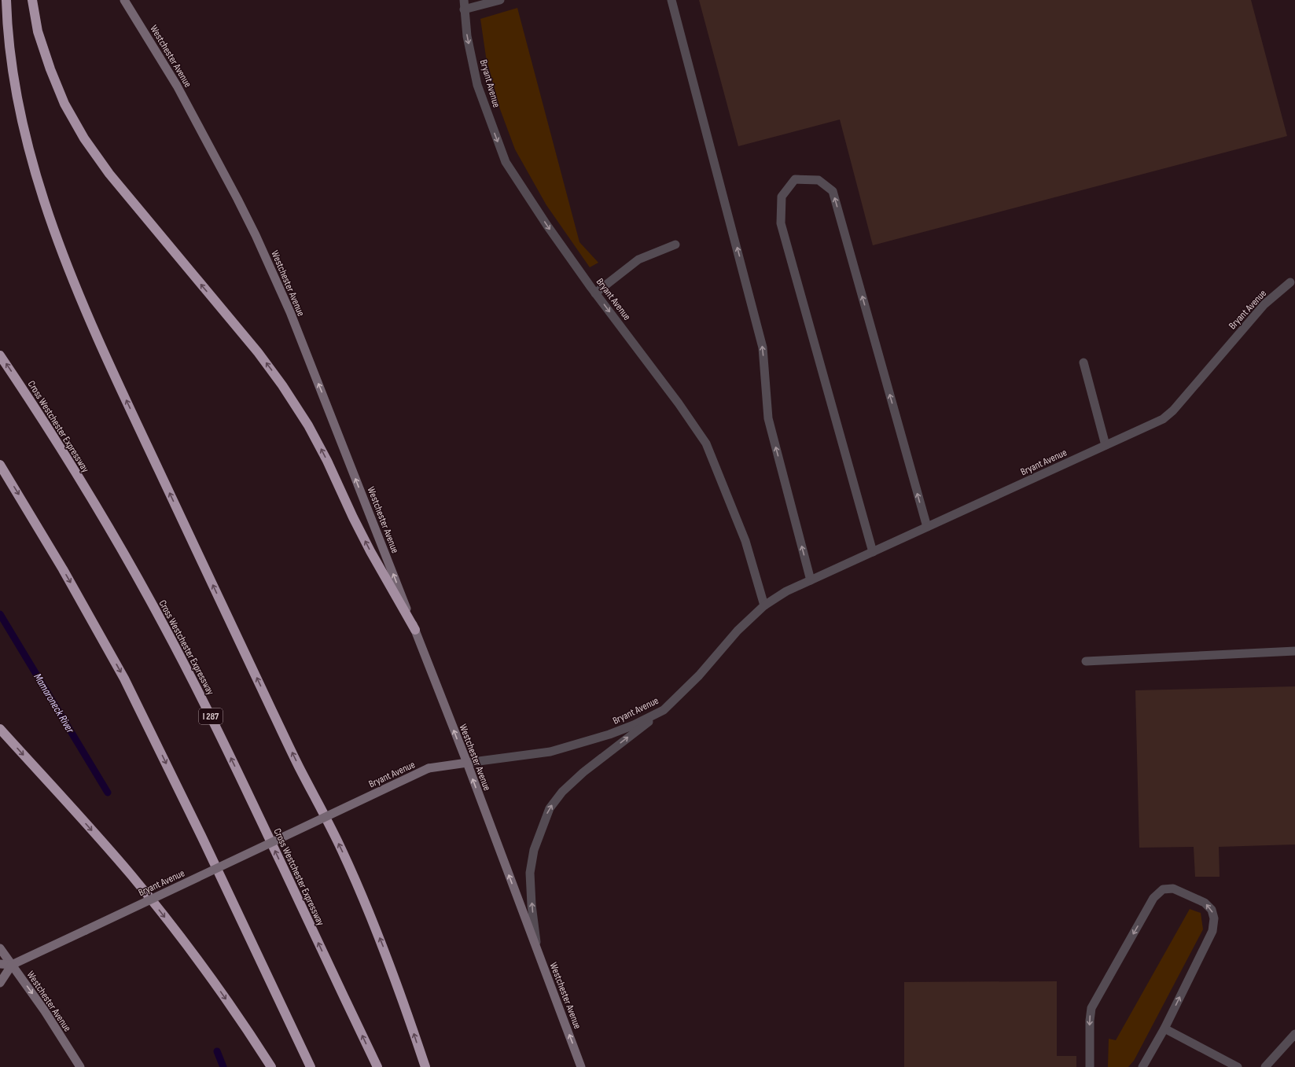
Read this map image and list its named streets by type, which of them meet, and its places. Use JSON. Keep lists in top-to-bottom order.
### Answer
{
  "streets": {
    "highway": ["Cross Westchester Expressway", "I 287"],
    "main road": ["Westchester Avenue", "Bryant Avenue"]
  },
  "crossings": [
    ["Westchester Avenue", "Bryant Avenue"]
  ],
  "one_way": ["Westchester Avenue"],
  "water": ["Mamaroneck River"]
}
